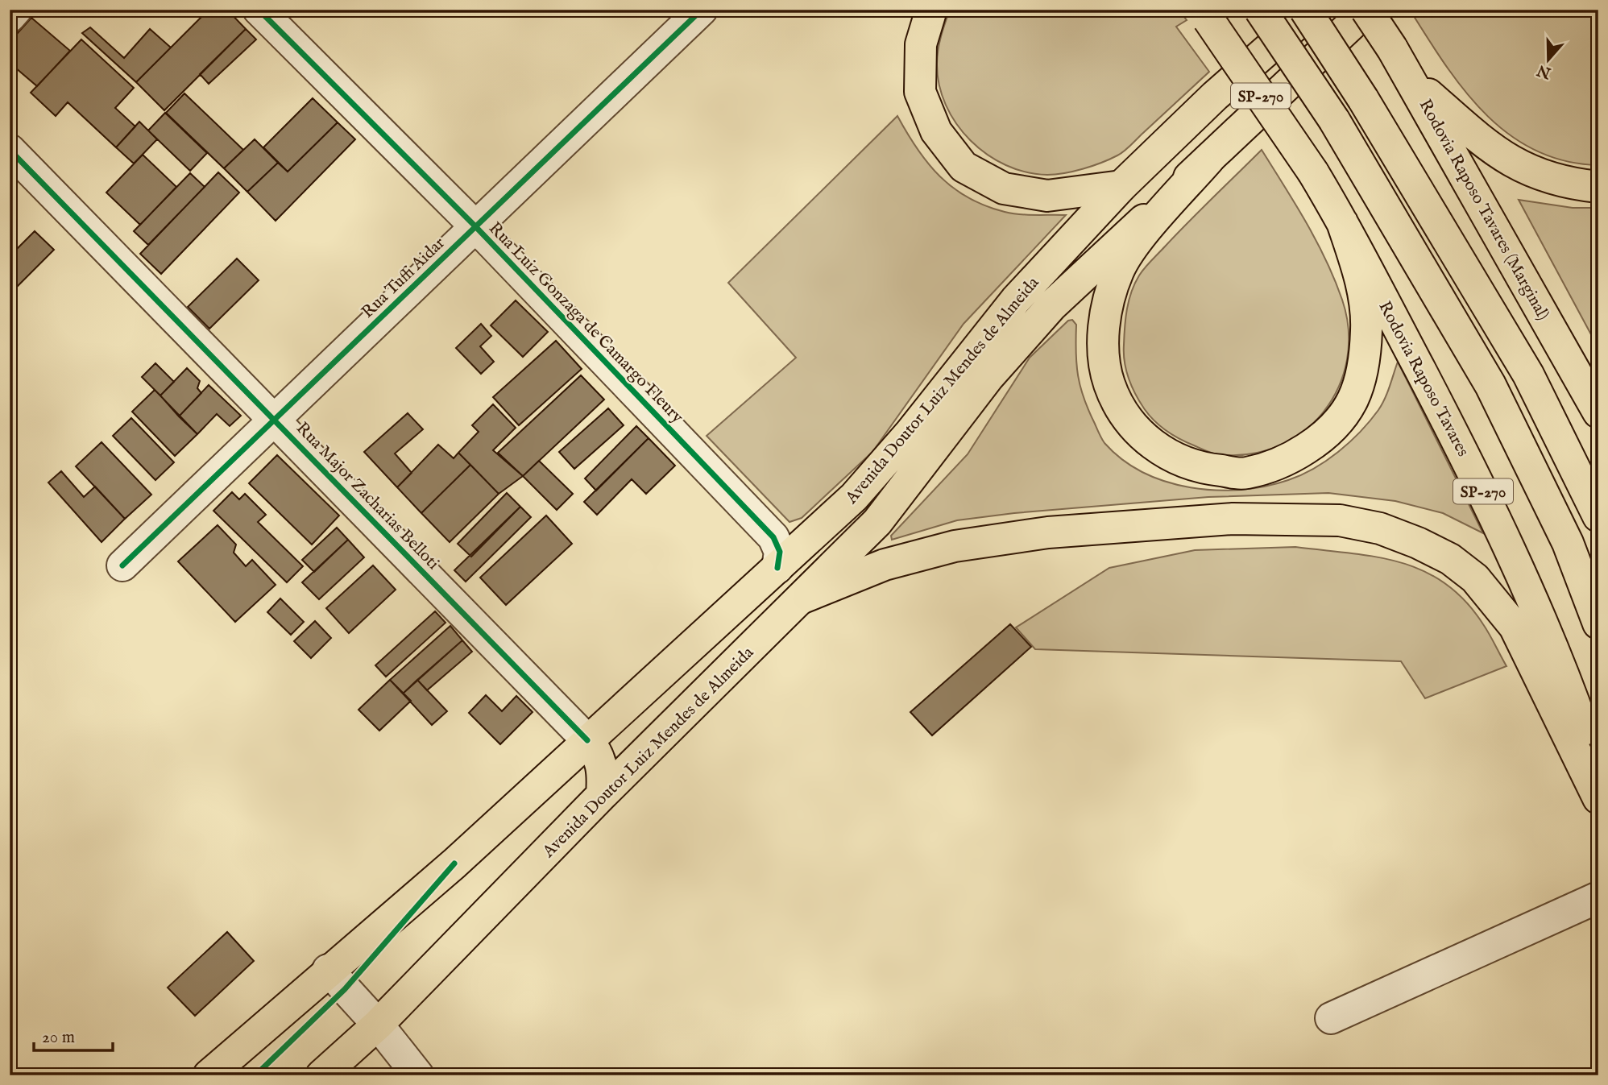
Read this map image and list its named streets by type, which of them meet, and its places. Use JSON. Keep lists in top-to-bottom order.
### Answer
{
  "streets": {
    "main road": [
      "SP-270",
      "Rodovia Raposo Tavares (Marginal)",
      "Rodovia Raposo Tavares",
      "Avenida Doutor Luiz Mendes de Almeida"
    ],
    "street": ["Rua Tuffi Aidar", "Rua Luiz Gonzaga de Camargo Fleury", "Rua Major Zacharias Belloti"]
  },
  "crossings": [
    ["Rodovia Raposo Tavares (Marginal)", "Avenida Doutor Luiz Mendes de Almeida"],
    ["Rua Tuffi Aidar", "Rua Luiz Gonzaga de Camargo Fleury"],
    ["Rua Tuffi Aidar", "Rua Major Zacharias Belloti"],
    ["Rua Luiz Gonzaga de Camargo Fleury", "Avenida Doutor Luiz Mendes de Almeida"],
    ["Avenida Doutor Luiz Mendes de Almeida", "Rua Major Zacharias Belloti"]
  ],
  "scale_bar": "20 m",
  "north": "bottom"
}
